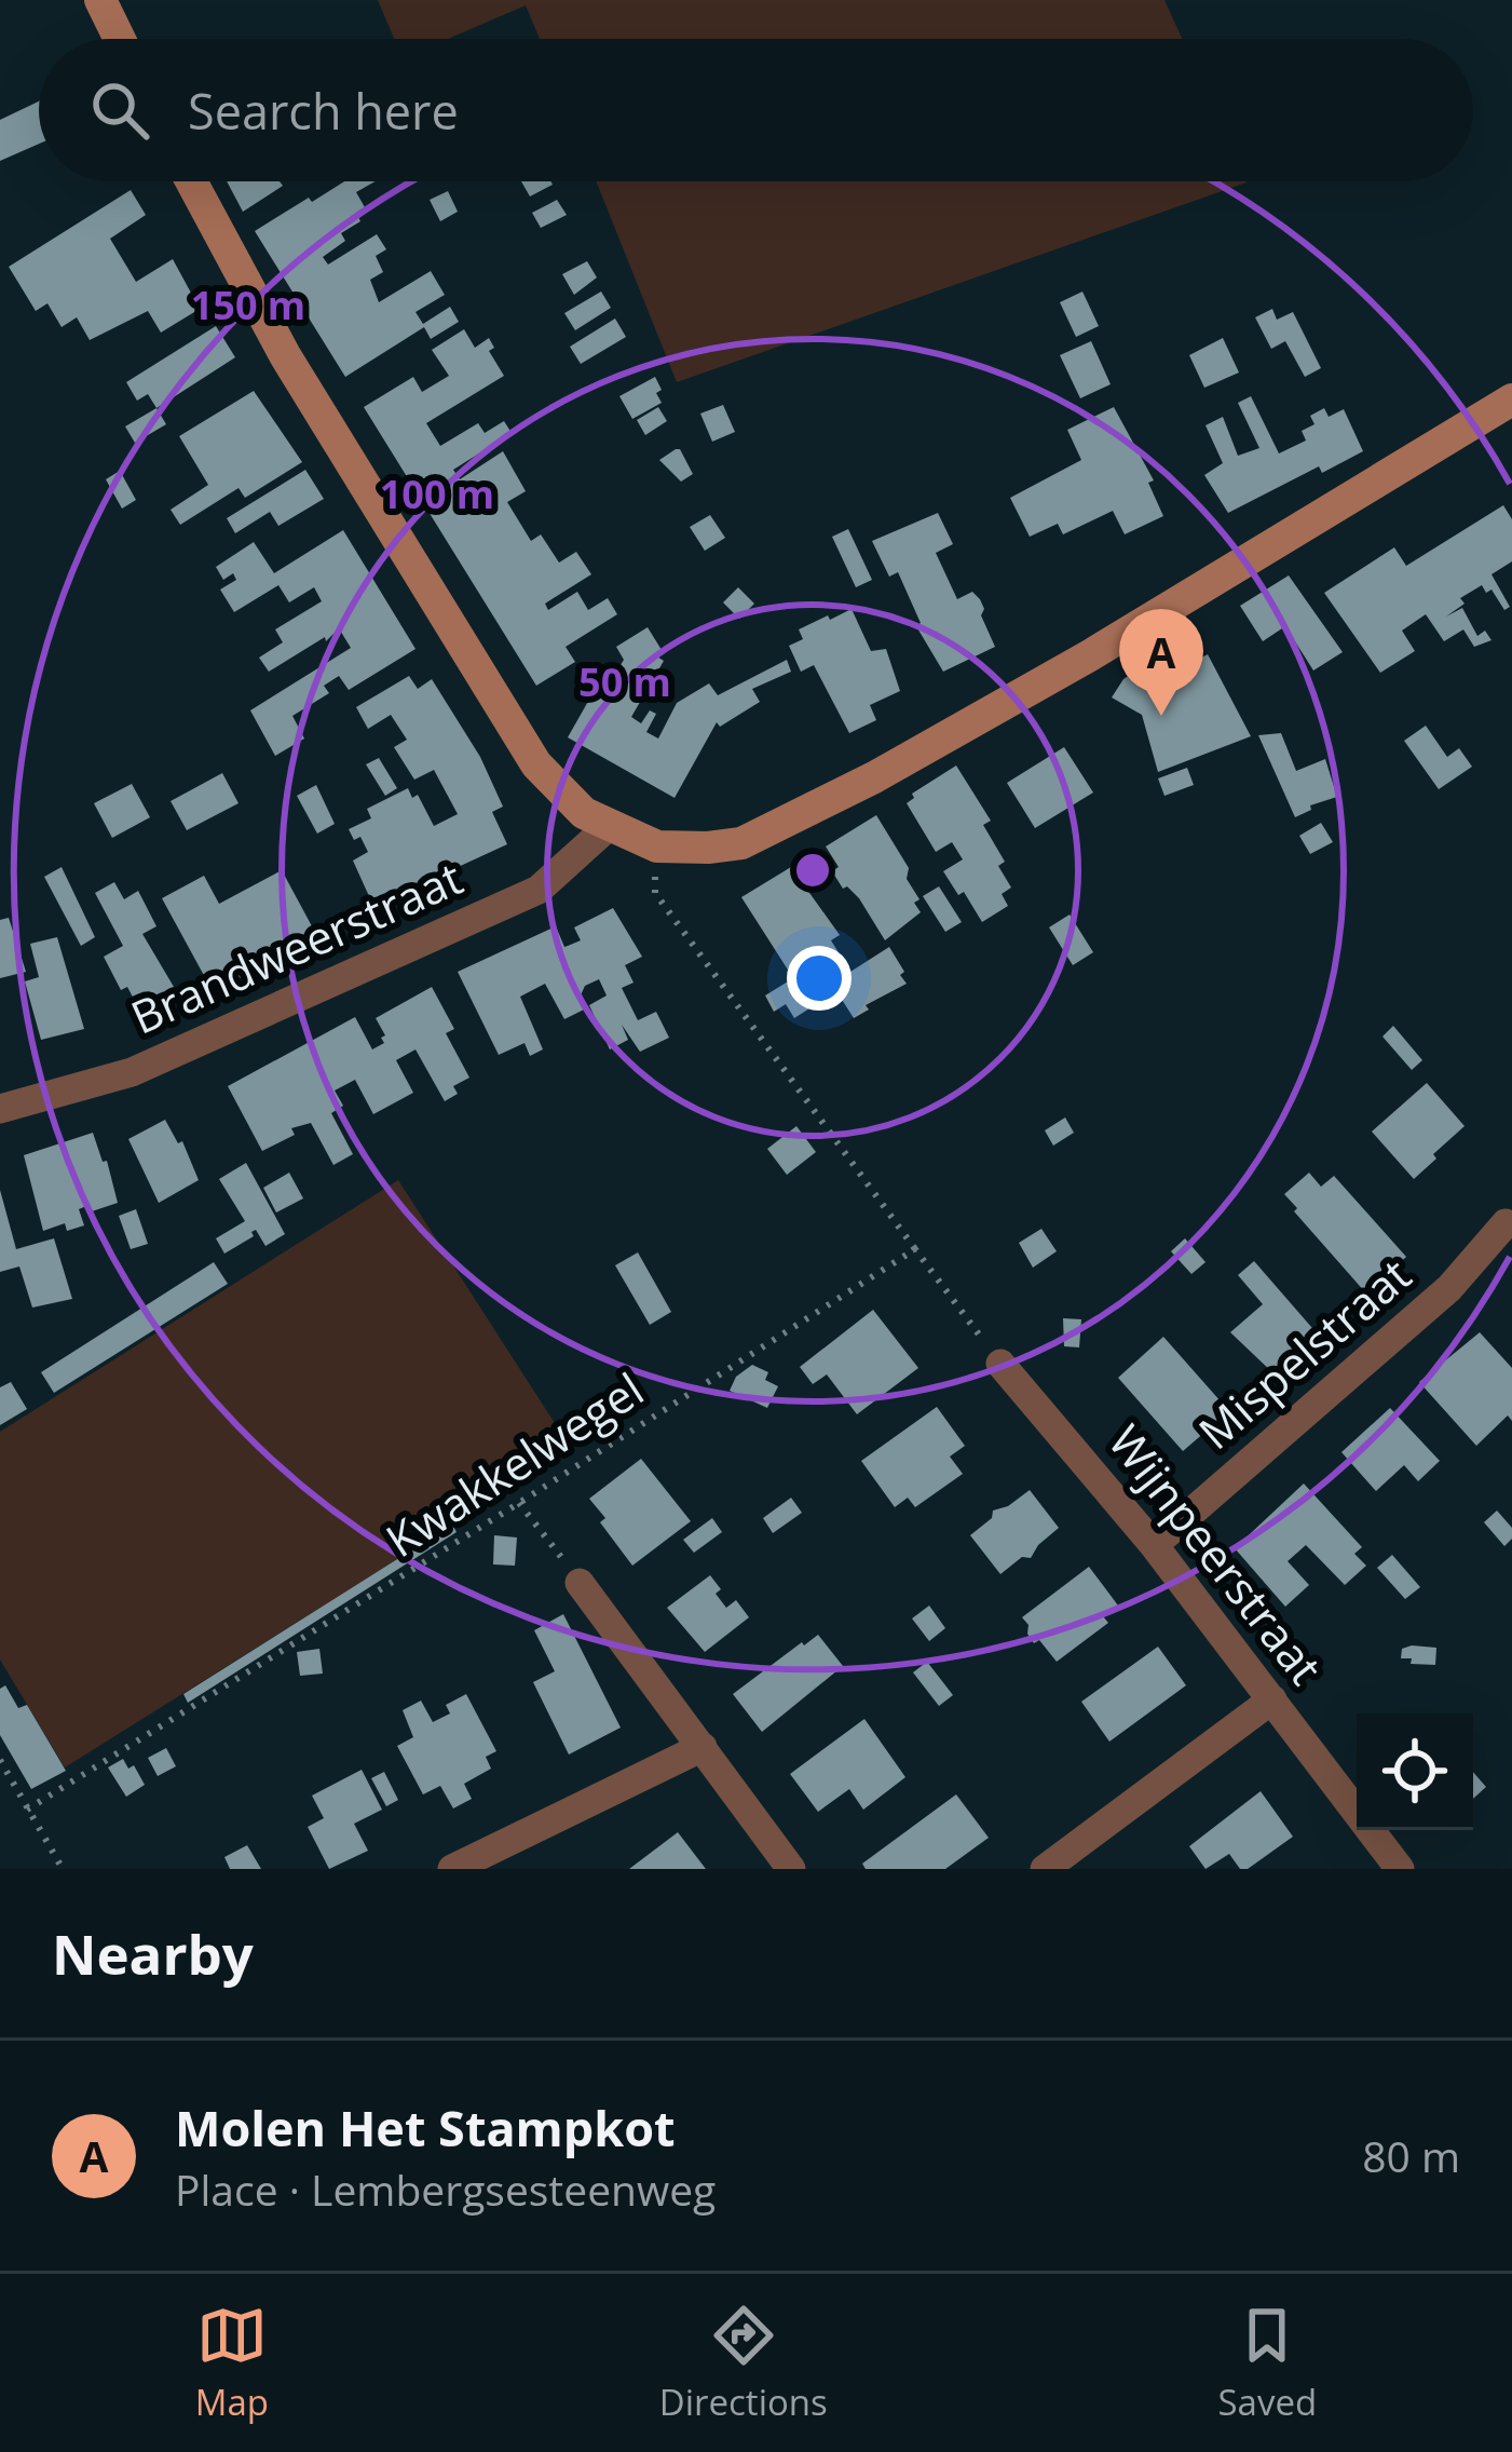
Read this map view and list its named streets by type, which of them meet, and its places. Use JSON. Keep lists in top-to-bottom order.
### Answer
{
  "streets": {
    "street": ["Brandweerstraat", "Mispelstraat", "Wijnpeerstraat"],
    "path": ["Kwakkelwegel"]
  },
  "crossings": [
    ["Mispelstraat", "Wijnpeerstraat"]
  ],
  "page": {
    "search": "Search here",
    "pins": "A",
    "heading": "Nearby",
    "list": [
      {
        "mark": "A",
        "name": "Molen Het Stampkot",
        "note": "Place · Lembergsesteenweg",
        "value": "80 m"
      }
    ],
    "nav": ["Map", "Directions", "Saved"]
  },
  "rings": ["150 m", "100 m", "50 m"]
}
